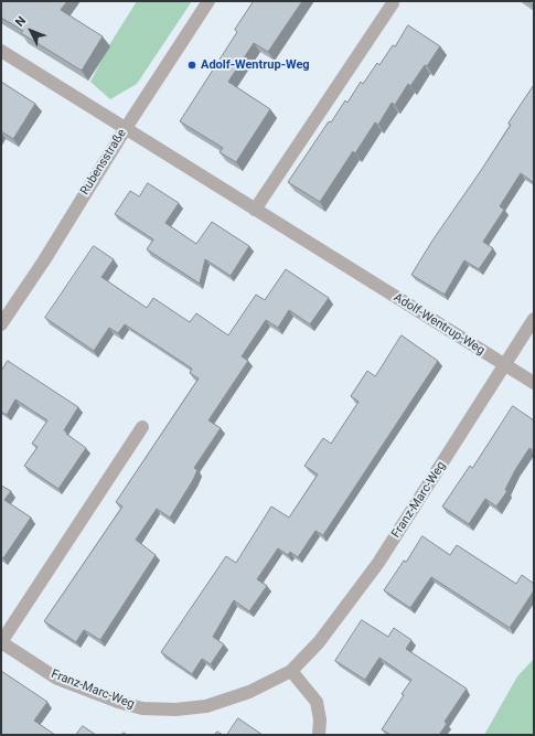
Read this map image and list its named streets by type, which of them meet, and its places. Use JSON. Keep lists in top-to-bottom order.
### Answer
{
  "streets": {
    "street": ["Rubensstraße", "Adolf-Wentrup-Weg", "Franz-Marc-Weg"]
  },
  "crossings": [
    ["Rubensstraße", "Adolf-Wentrup-Weg"],
    ["Adolf-Wentrup-Weg", "Franz-Marc-Weg"]
  ],
  "places": ["Adolf-Wentrup-Weg"],
  "north": "top left"
}
